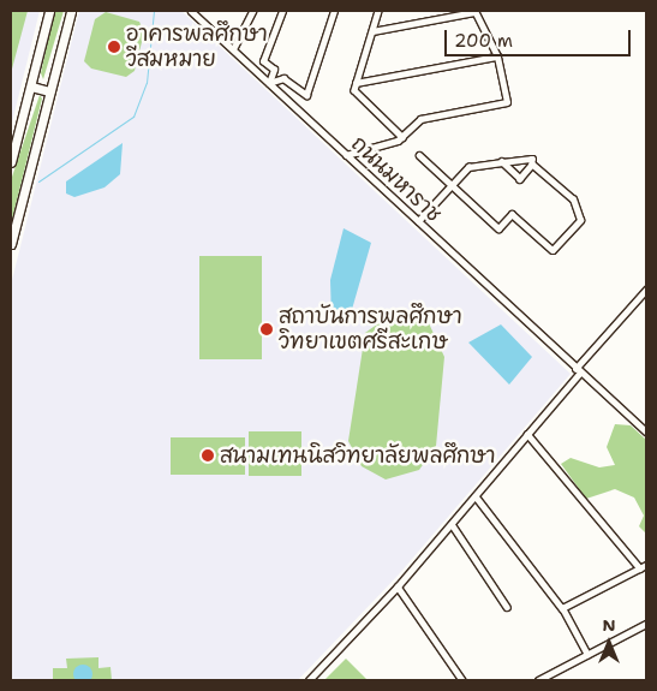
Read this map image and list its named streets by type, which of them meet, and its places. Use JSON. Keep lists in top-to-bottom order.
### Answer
{
  "streets": {
    "street": ["ถนนมหาราช"]
  },
  "places": ["อาคารพลศึกษา วีสมหมาย", "สถาบันการพลศึกษา วิทยาเขตศรีสะเกษ", "สนามเทนนิสวิทยาลัยพลศึกษา"],
  "scale_bar": "200 m",
  "north": "top"
}
